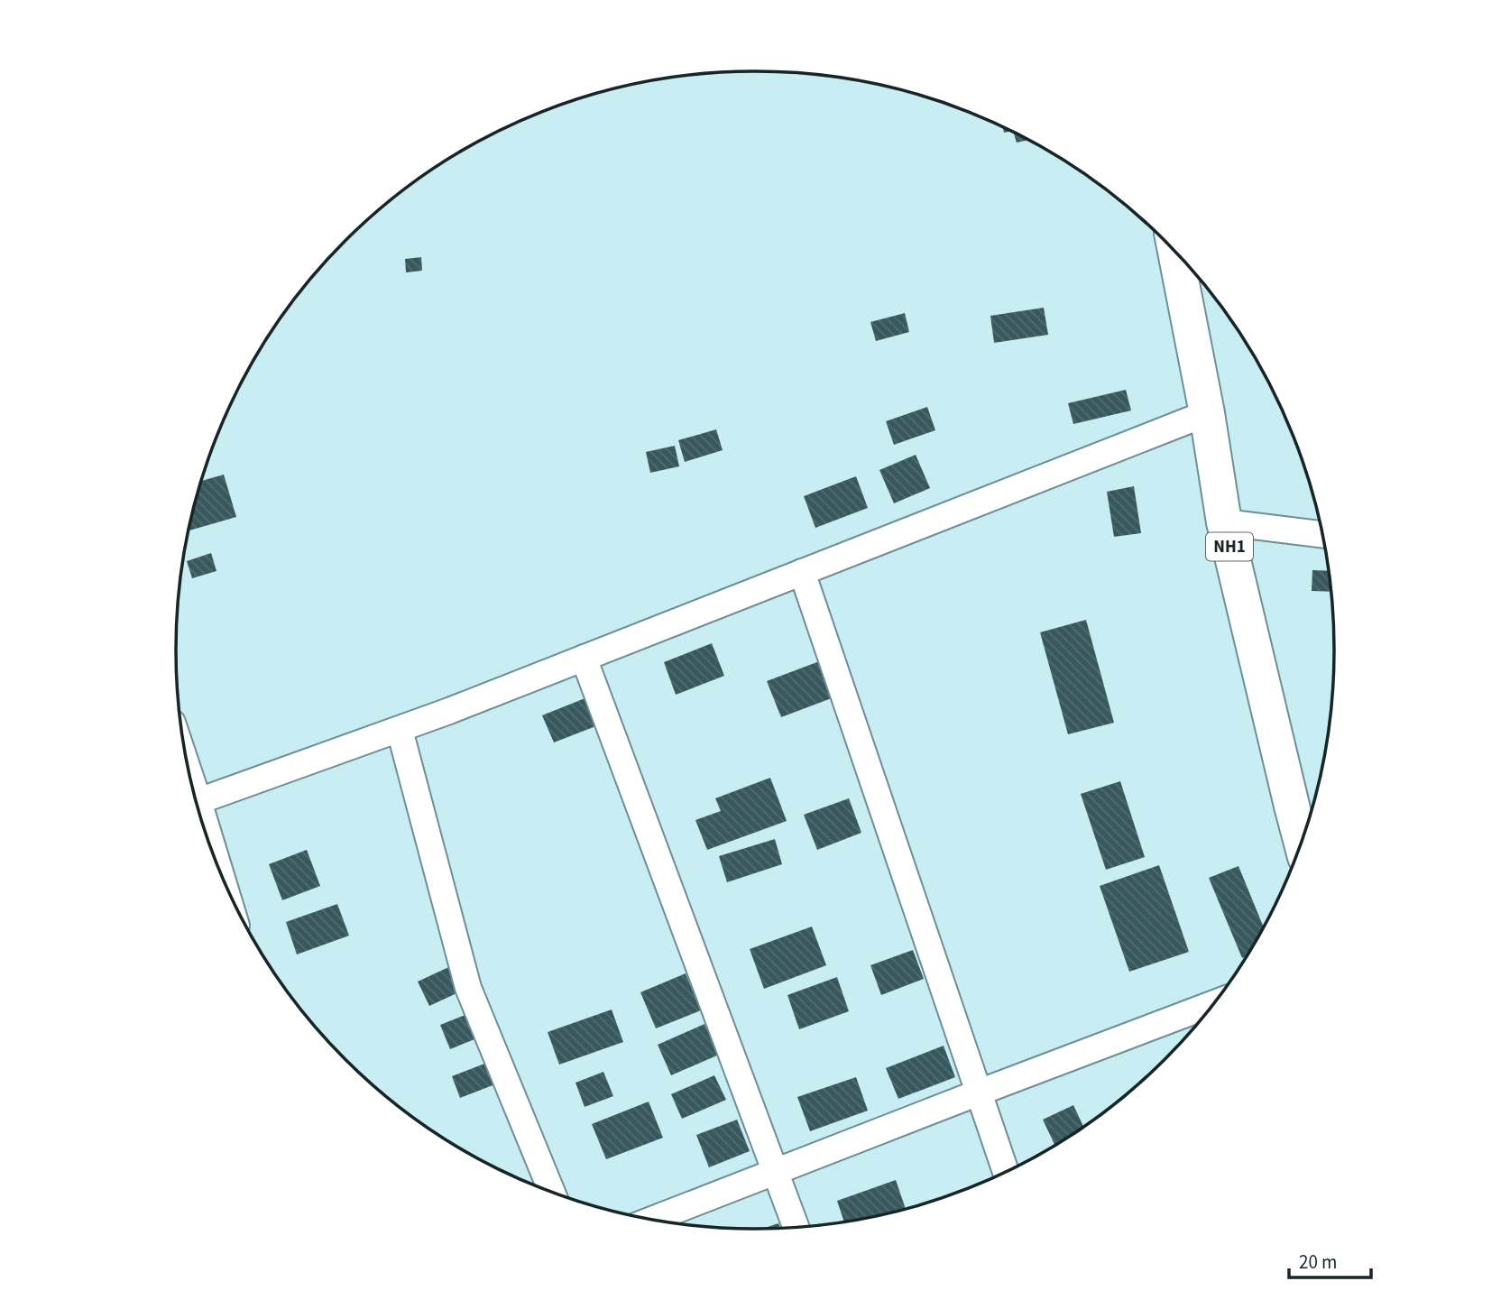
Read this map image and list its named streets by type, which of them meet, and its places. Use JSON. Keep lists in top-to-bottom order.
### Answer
{
  "streets": {
    "highway": ["NH1"]
  },
  "scale_bar": "20 m"
}
